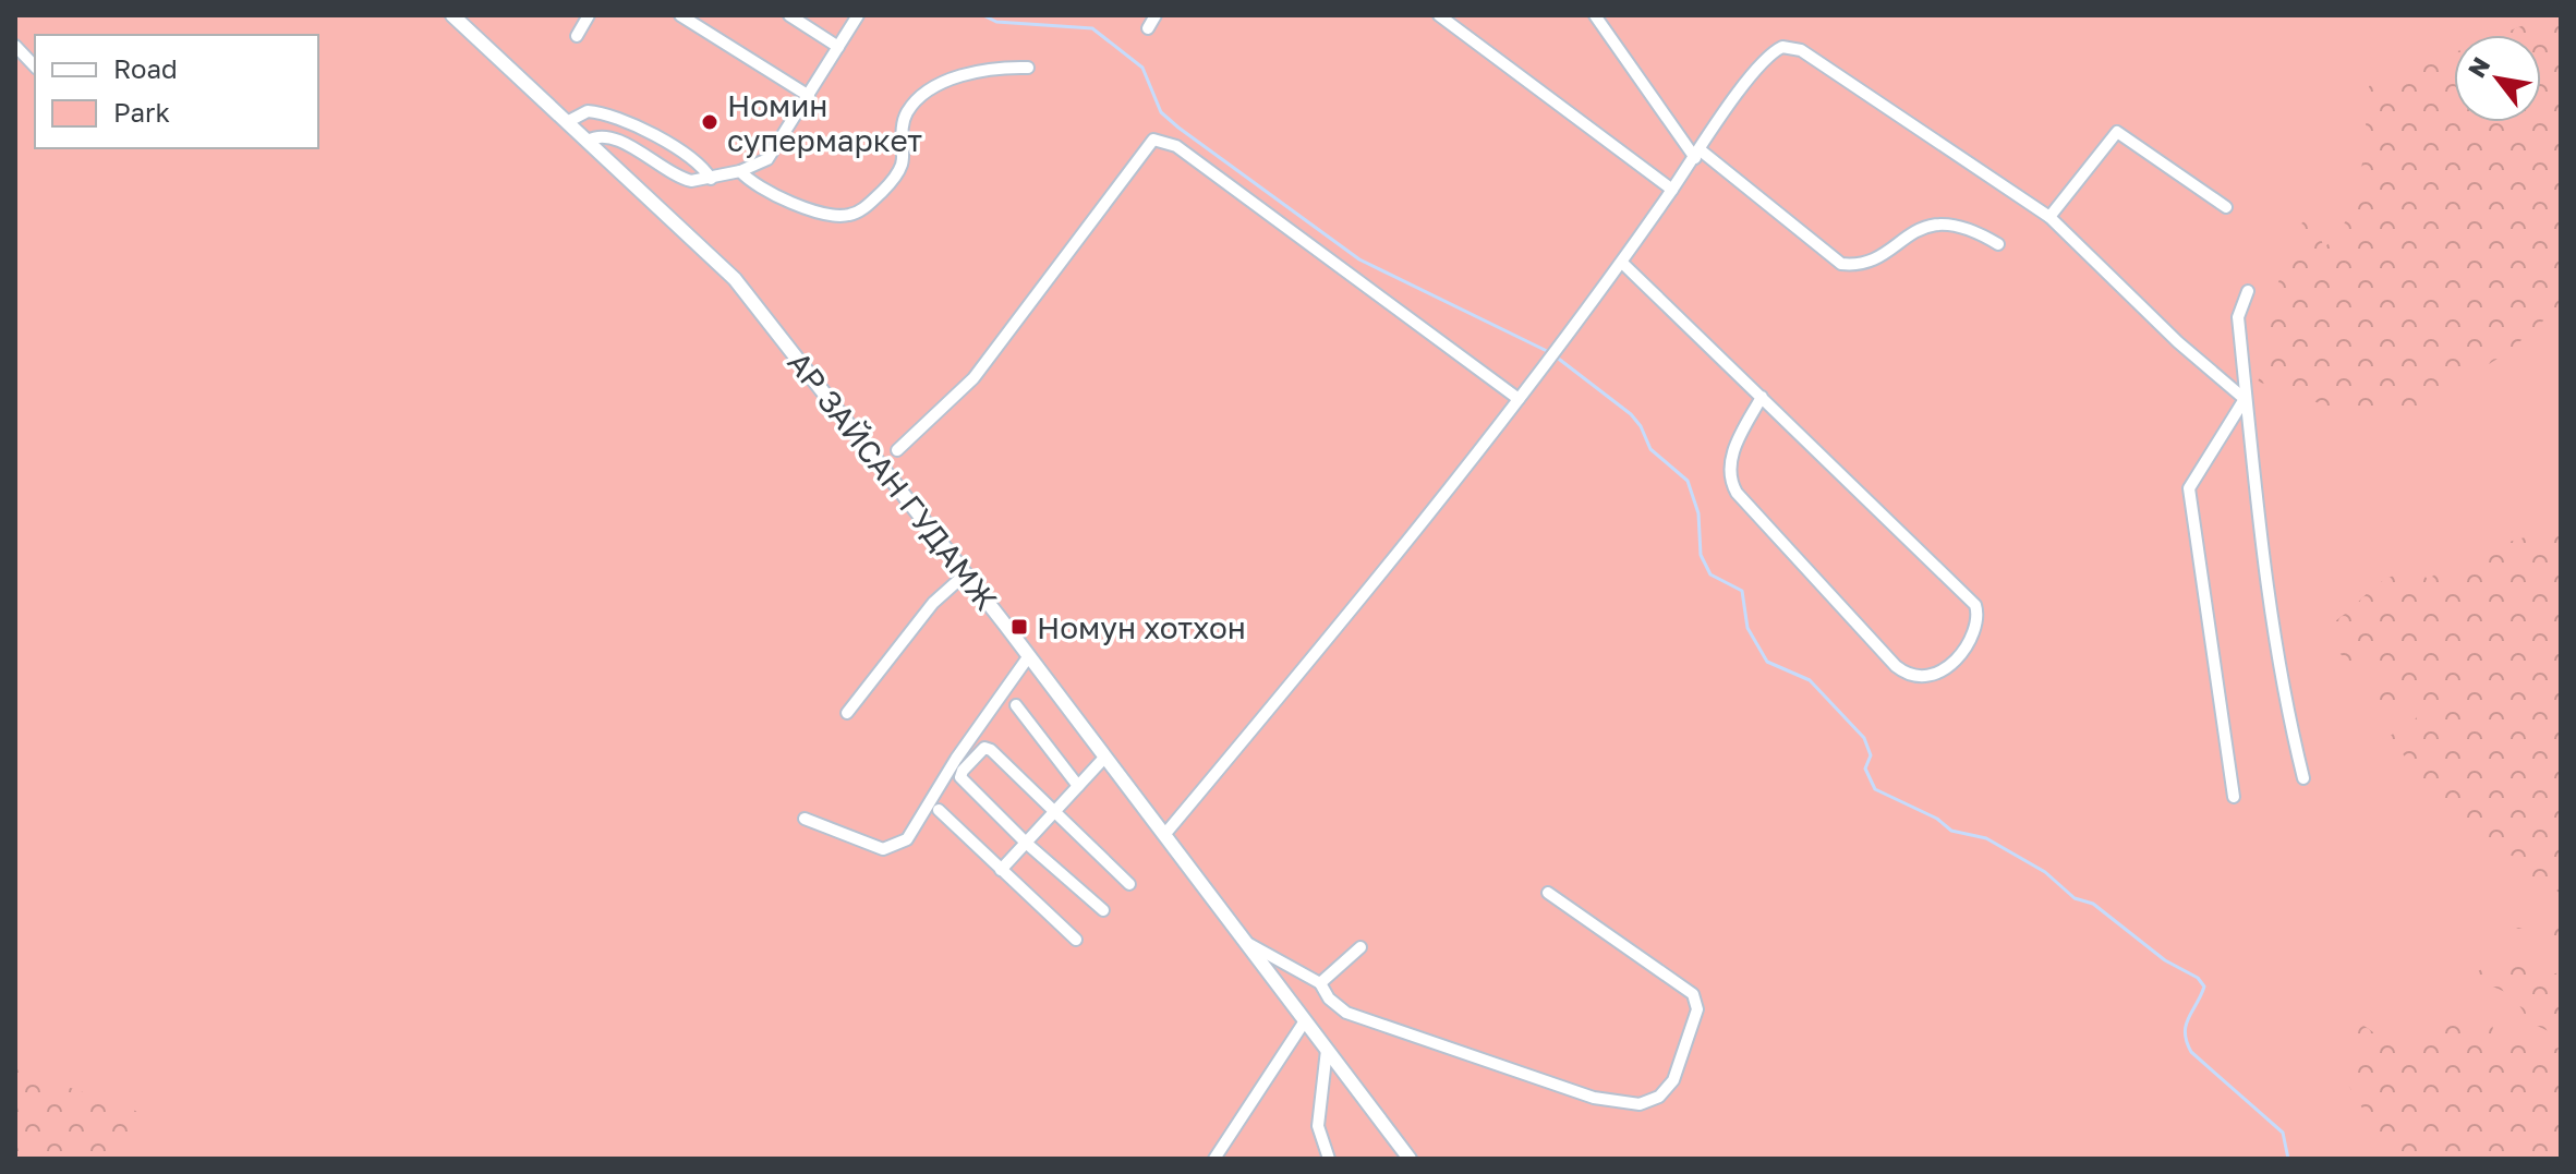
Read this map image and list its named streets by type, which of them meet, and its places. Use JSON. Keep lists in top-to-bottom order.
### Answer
{
  "streets": {
    "street": ["АР ЗАЙСАН ГУДАМЖ"]
  },
  "places": {
    "other": ["Номин супермаркет"],
    "transit": ["Номун хотхон"]
  },
  "legend": ["Road", "Park"],
  "north": "top left"
}
